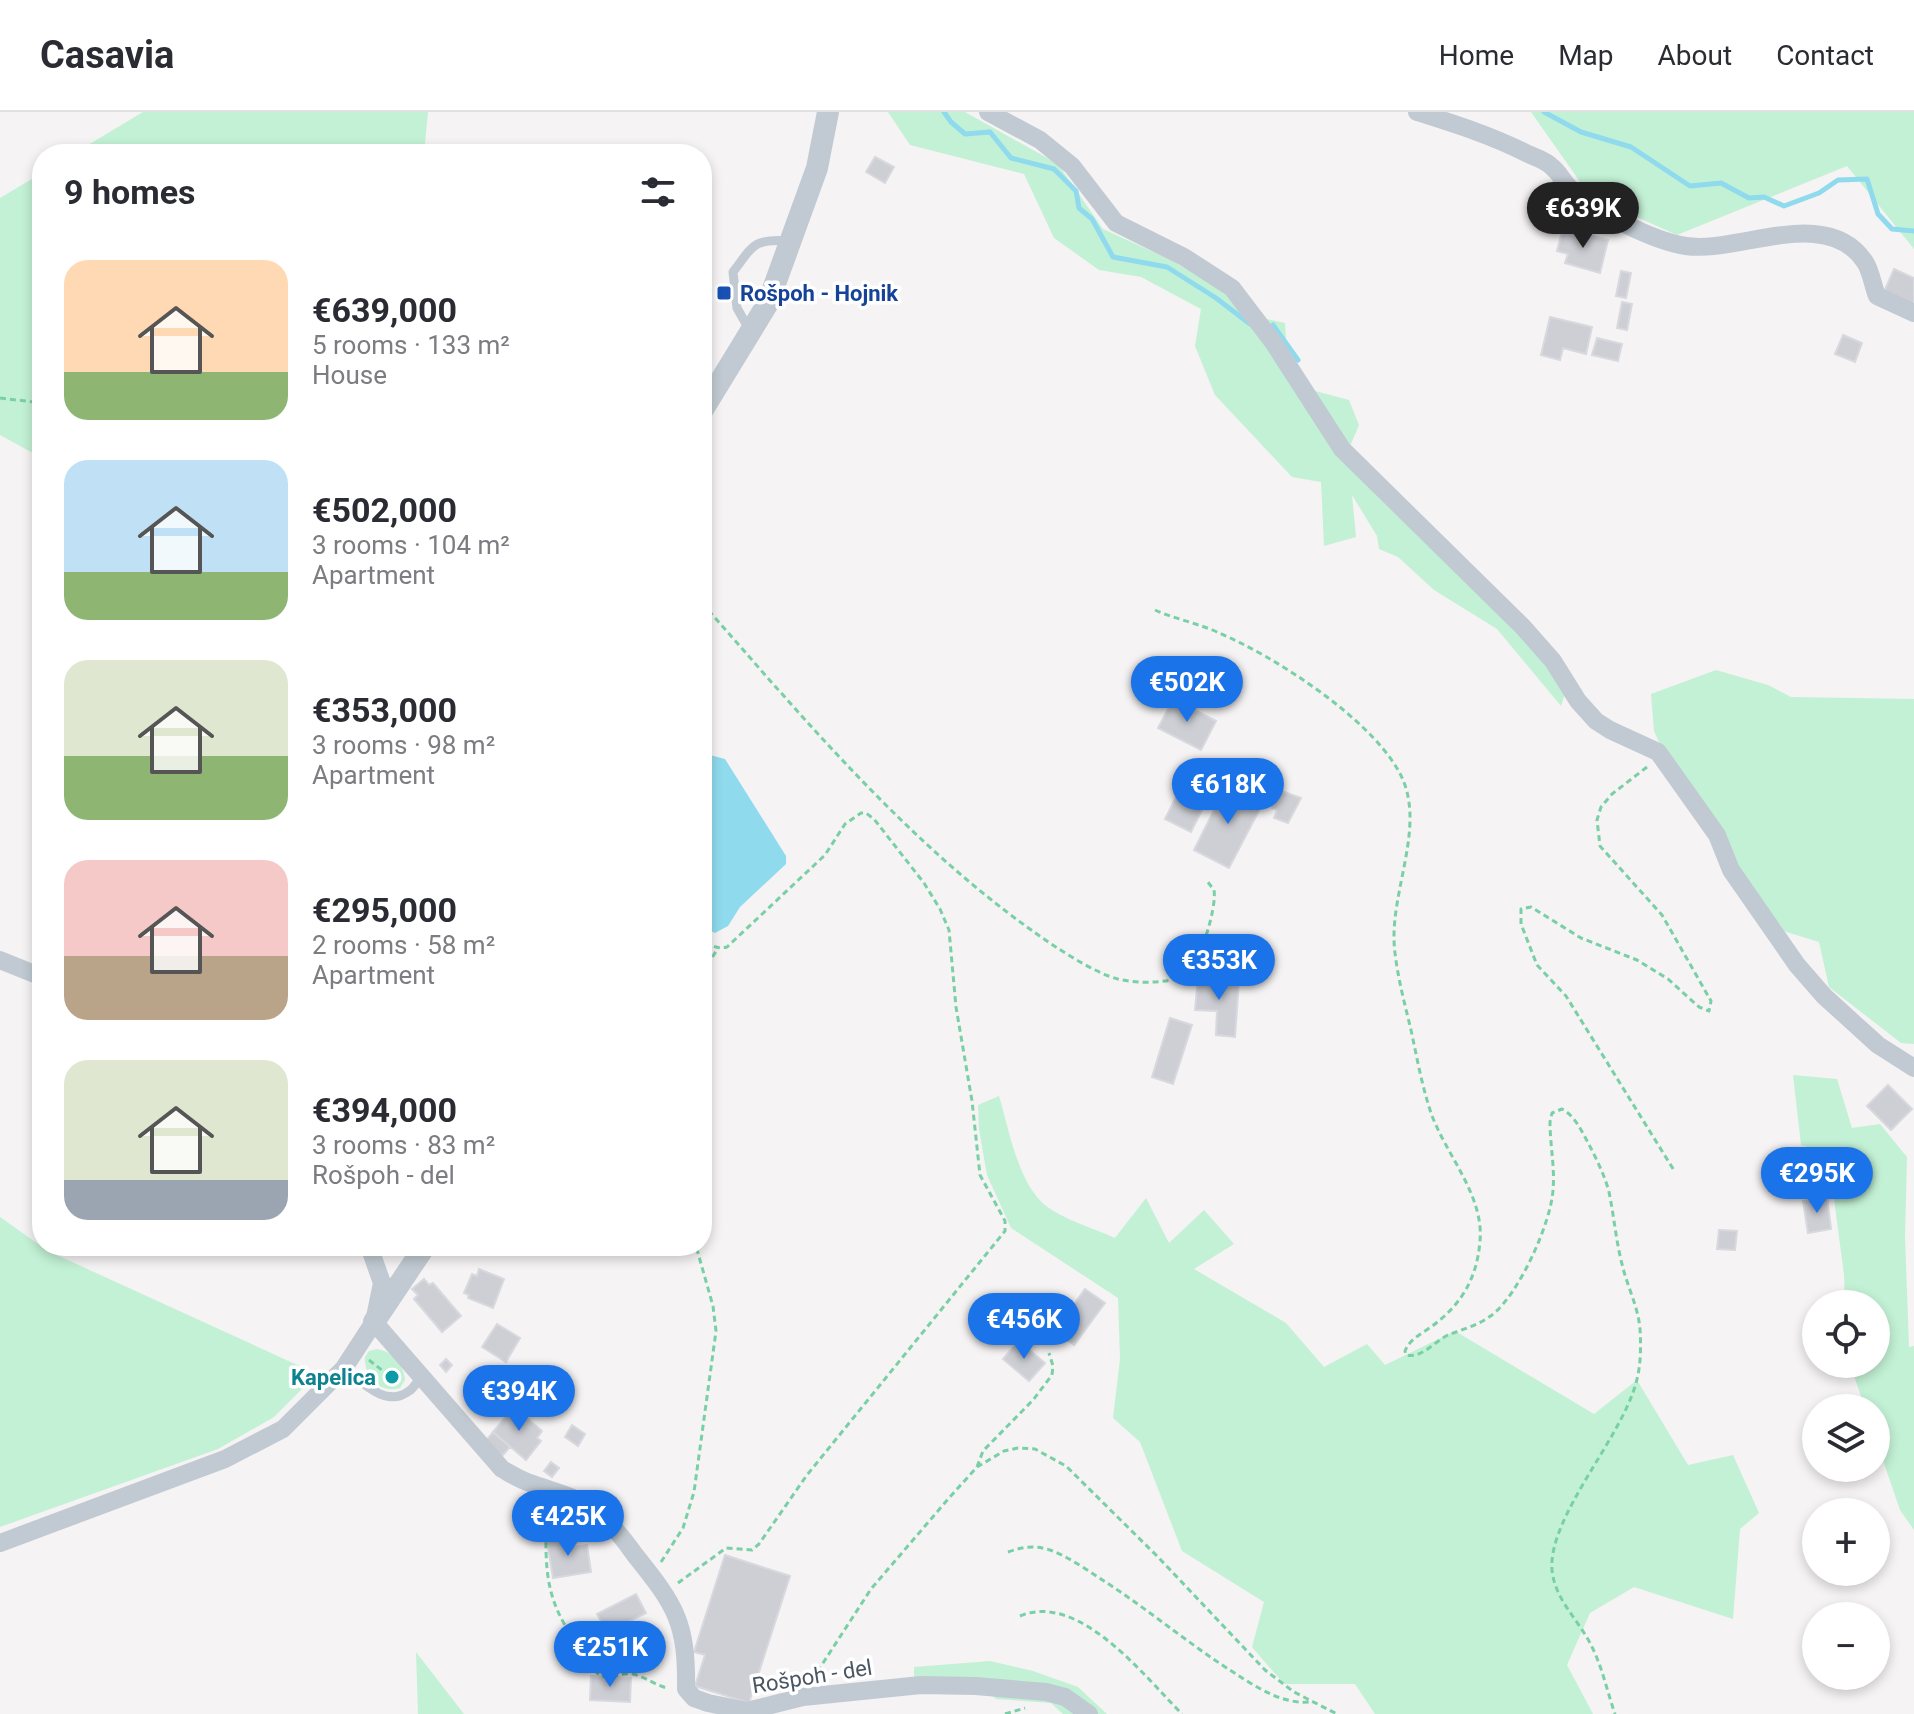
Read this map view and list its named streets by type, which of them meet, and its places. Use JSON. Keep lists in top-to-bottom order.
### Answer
{
  "streets": {
    "street": ["Rošpoh - del"]
  },
  "places": {
    "transit": ["Rošpoh - Hojnik"],
    "other": ["Kapelica"]
  },
  "page": {
    "header": "Casavia",
    "nav": [
      "Home",
      "Map",
      "About",
      "Contact"
    ],
    "heading": "9 homes",
    "price": [
      "€639K",
      "€502K",
      "€618K",
      "€353K",
      "€295K",
      "€456K",
      "€394K",
      "€425K",
      "€251K"
    ],
    "list": [
      {
        "name": "€639,000",
        "note": "5 rooms · 133 m² · House"
      },
      {
        "name": "€502,000",
        "note": "3 rooms · 104 m² · Apartment"
      },
      {
        "name": "€353,000",
        "note": "3 rooms · 98 m² · Apartment"
      },
      {
        "name": "€295,000",
        "note": "2 rooms · 58 m² · Apartment"
      },
      {
        "name": "€394,000",
        "note": "3 rooms · 83 m² · Rošpoh - del"
      }
    ],
    "map_buttons": ["+", "−"]
  }
}
